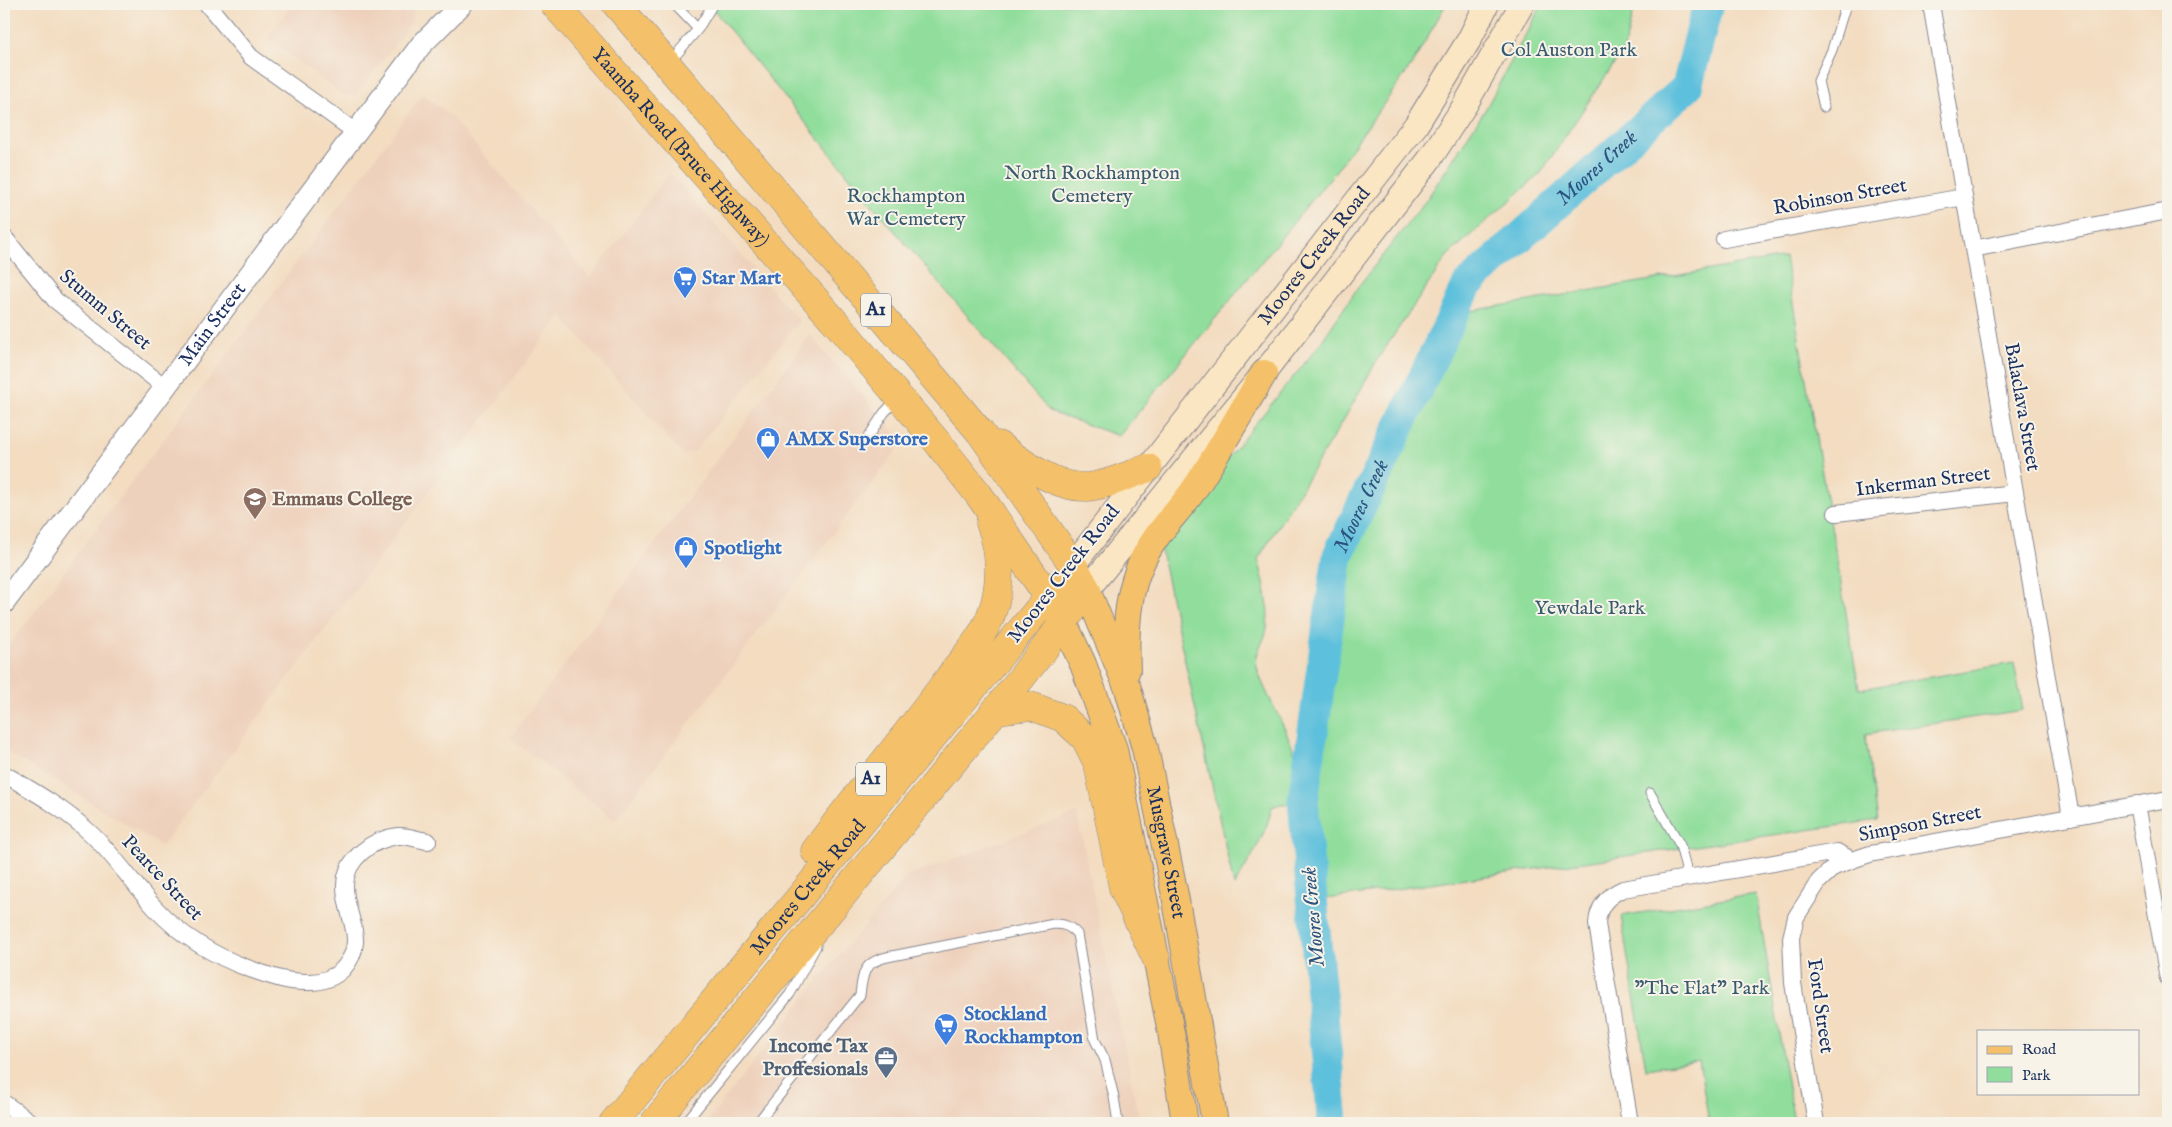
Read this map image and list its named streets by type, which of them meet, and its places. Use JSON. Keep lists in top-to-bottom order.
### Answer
{
  "streets": {
    "highway": ["Yaamba Road (Bruce Highway)", "Moores Creek Road", "A1"],
    "main road": ["Musgrave Street"],
    "street": [
      "Robinson Street",
      "Stumm Street",
      "Main Street",
      "Balaclava Street",
      "Inkerman Street",
      "Simpson Street",
      "Pearce Street",
      "Ford Street"
    ]
  },
  "crossings": [
    ["Yaamba Road (Bruce Highway)", "Moores Creek Road"],
    ["Yaamba Road (Bruce Highway)", "A1"],
    ["Yaamba Road (Bruce Highway)", "Musgrave Street"],
    ["Robinson Street", "Balaclava Street"],
    ["Moores Creek Road", "A1"],
    ["Moores Creek Road", "Musgrave Street"],
    ["Stumm Street", "Main Street"],
    ["Balaclava Street", "Inkerman Street"],
    ["Balaclava Street", "Simpson Street"],
    ["Simpson Street", "Ford Street"]
  ],
  "water": ["Moores Creek"],
  "parks": [
    "Col Auston Park",
    "North Rockhampton Cemetery",
    "Rockhampton War Cemetery",
    "Yewdale Park",
    "\"The Flat\" Park"
  ],
  "places": {
    "supermarket": ["Star Mart", "Stockland Rockhampton"],
    "shop": ["AMX Superstore", "Spotlight"],
    "school or university": ["Emmaus College"],
    "office": ["Income Tax Proffesionals"]
  },
  "legend": ["Road", "Park"]
}
